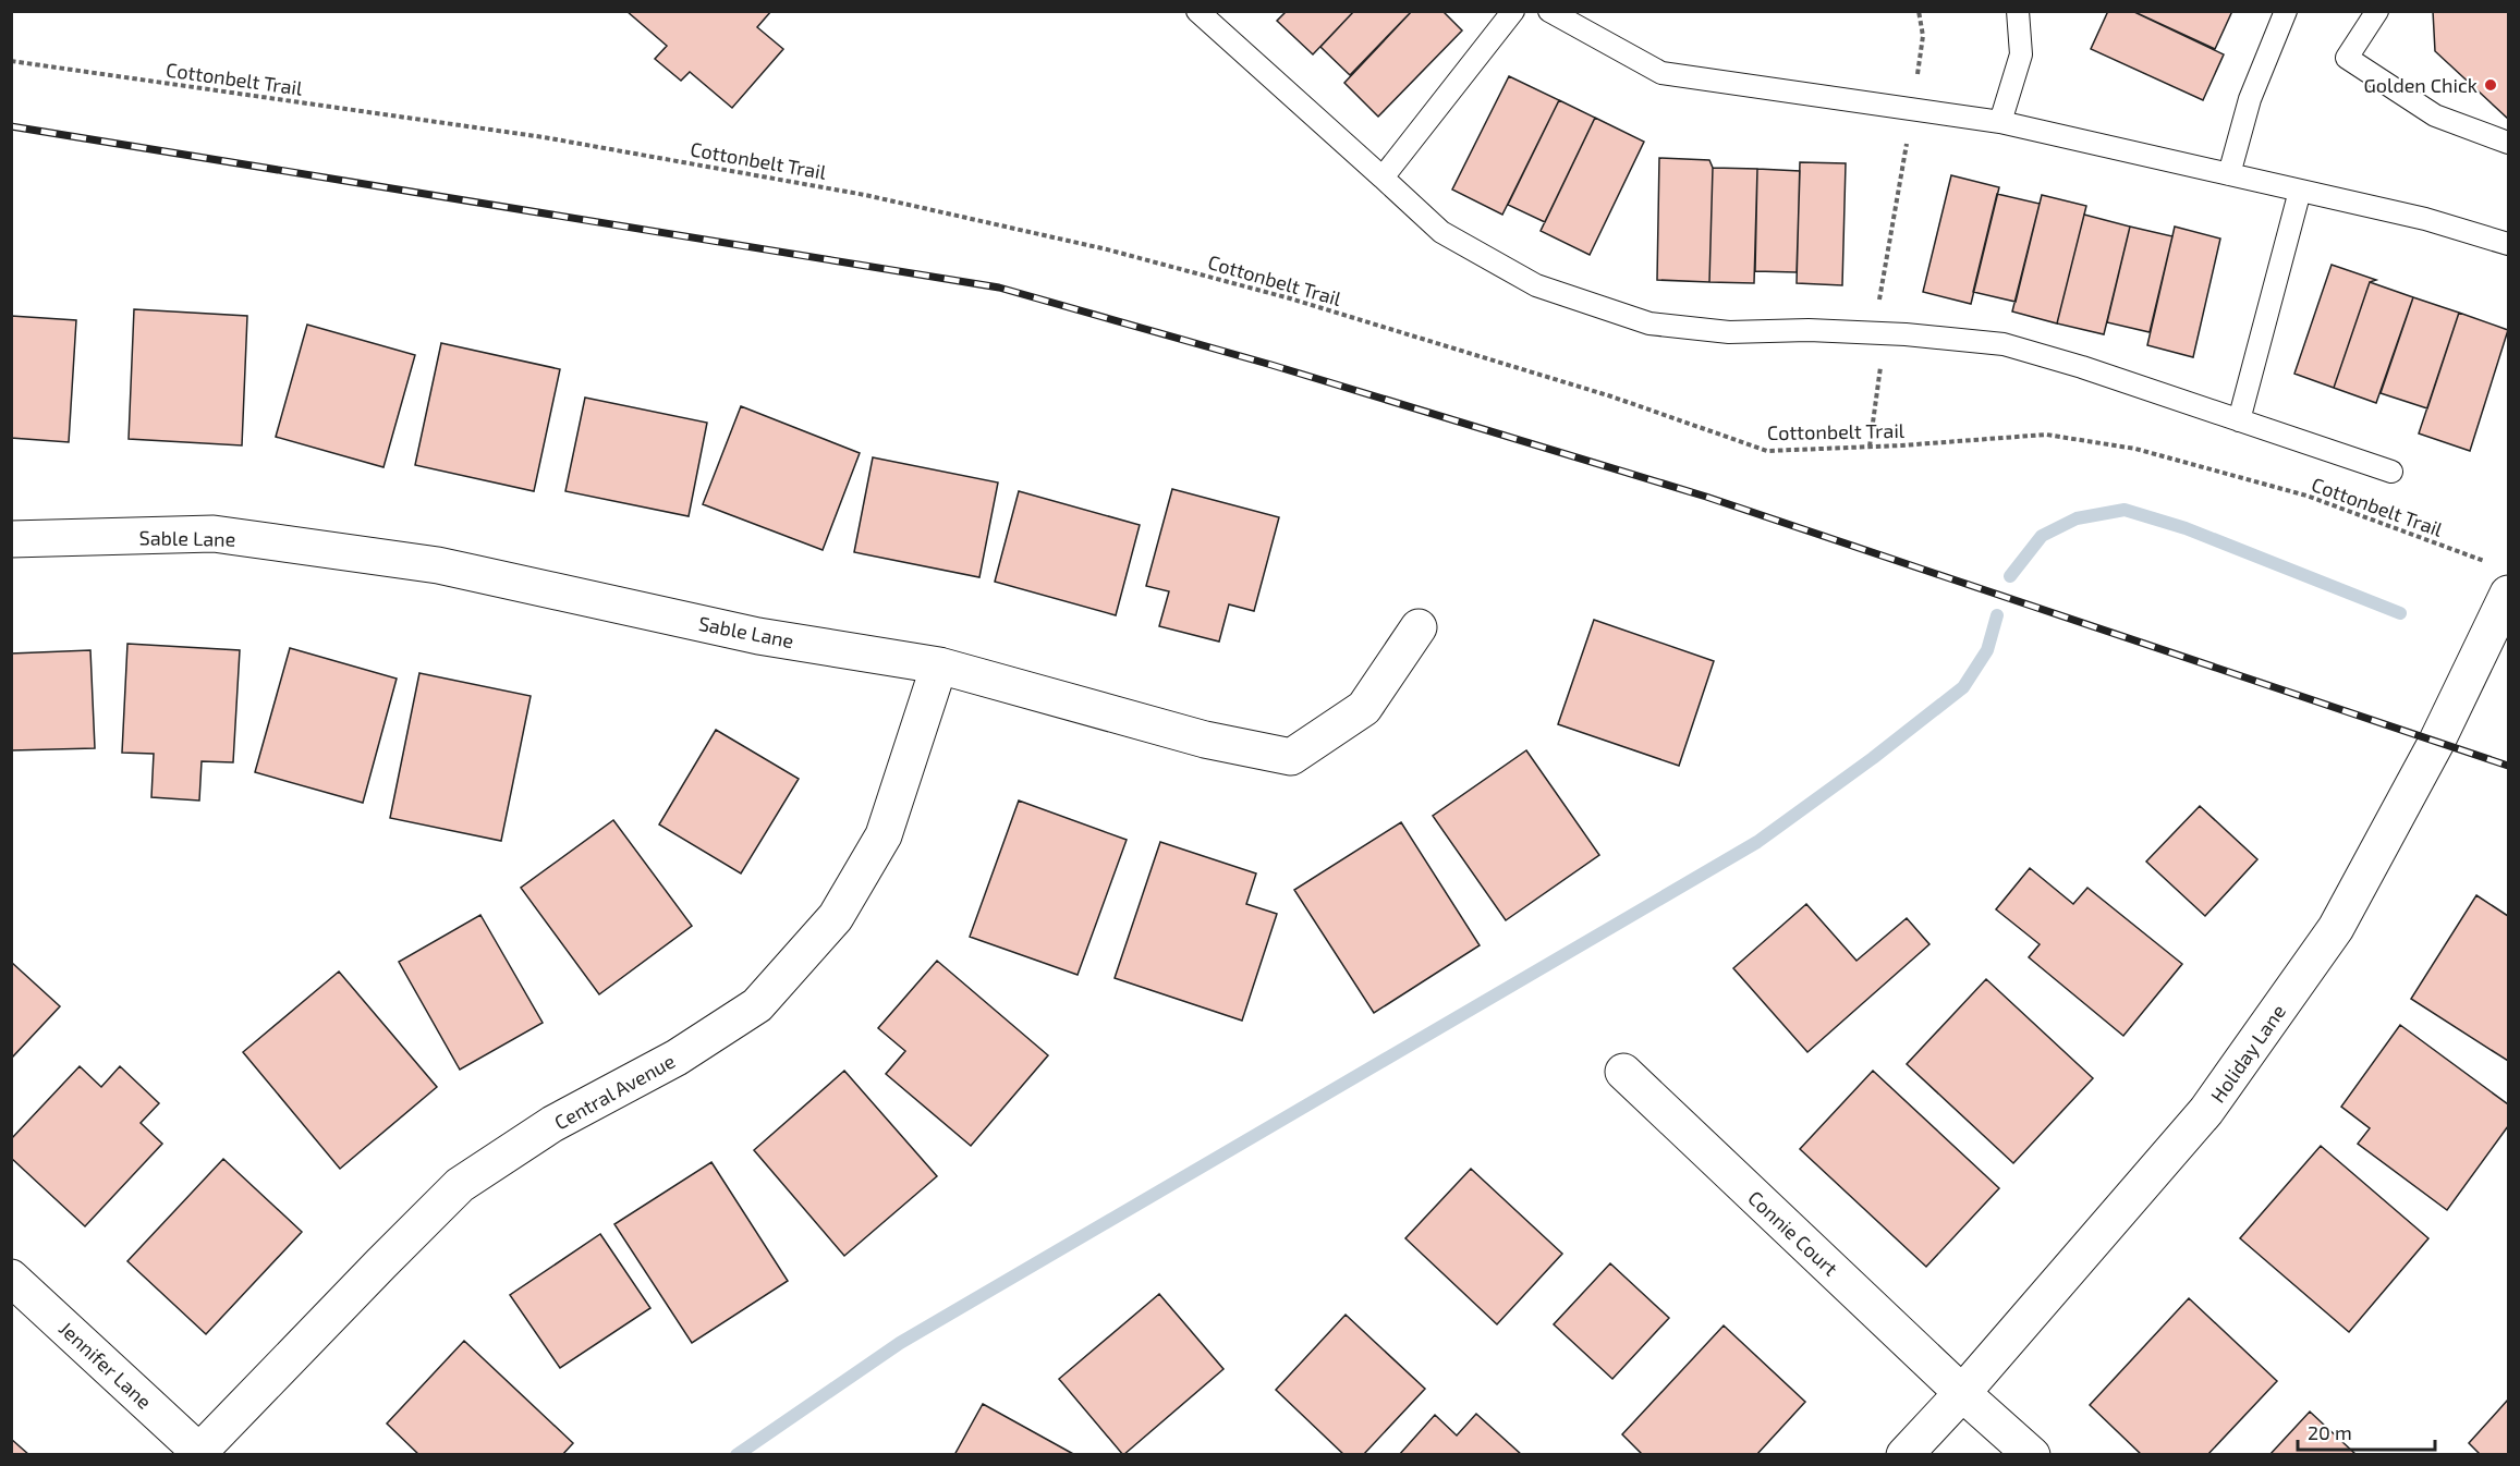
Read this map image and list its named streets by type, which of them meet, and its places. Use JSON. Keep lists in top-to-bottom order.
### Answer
{
  "streets": {
    "street": [
      "Sable Lane",
      "Holiday Lane",
      "Central Avenue",
      "Connie Court",
      "Jennifer Lane"
    ],
    "path": ["Cottonbelt Trail"]
  },
  "crossings": [
    ["Sable Lane", "Central Avenue"],
    ["Holiday Lane", "Connie Court"],
    ["Central Avenue", "Jennifer Lane"]
  ],
  "places": ["Golden Chick"],
  "scale_bar": "20 m"
}
